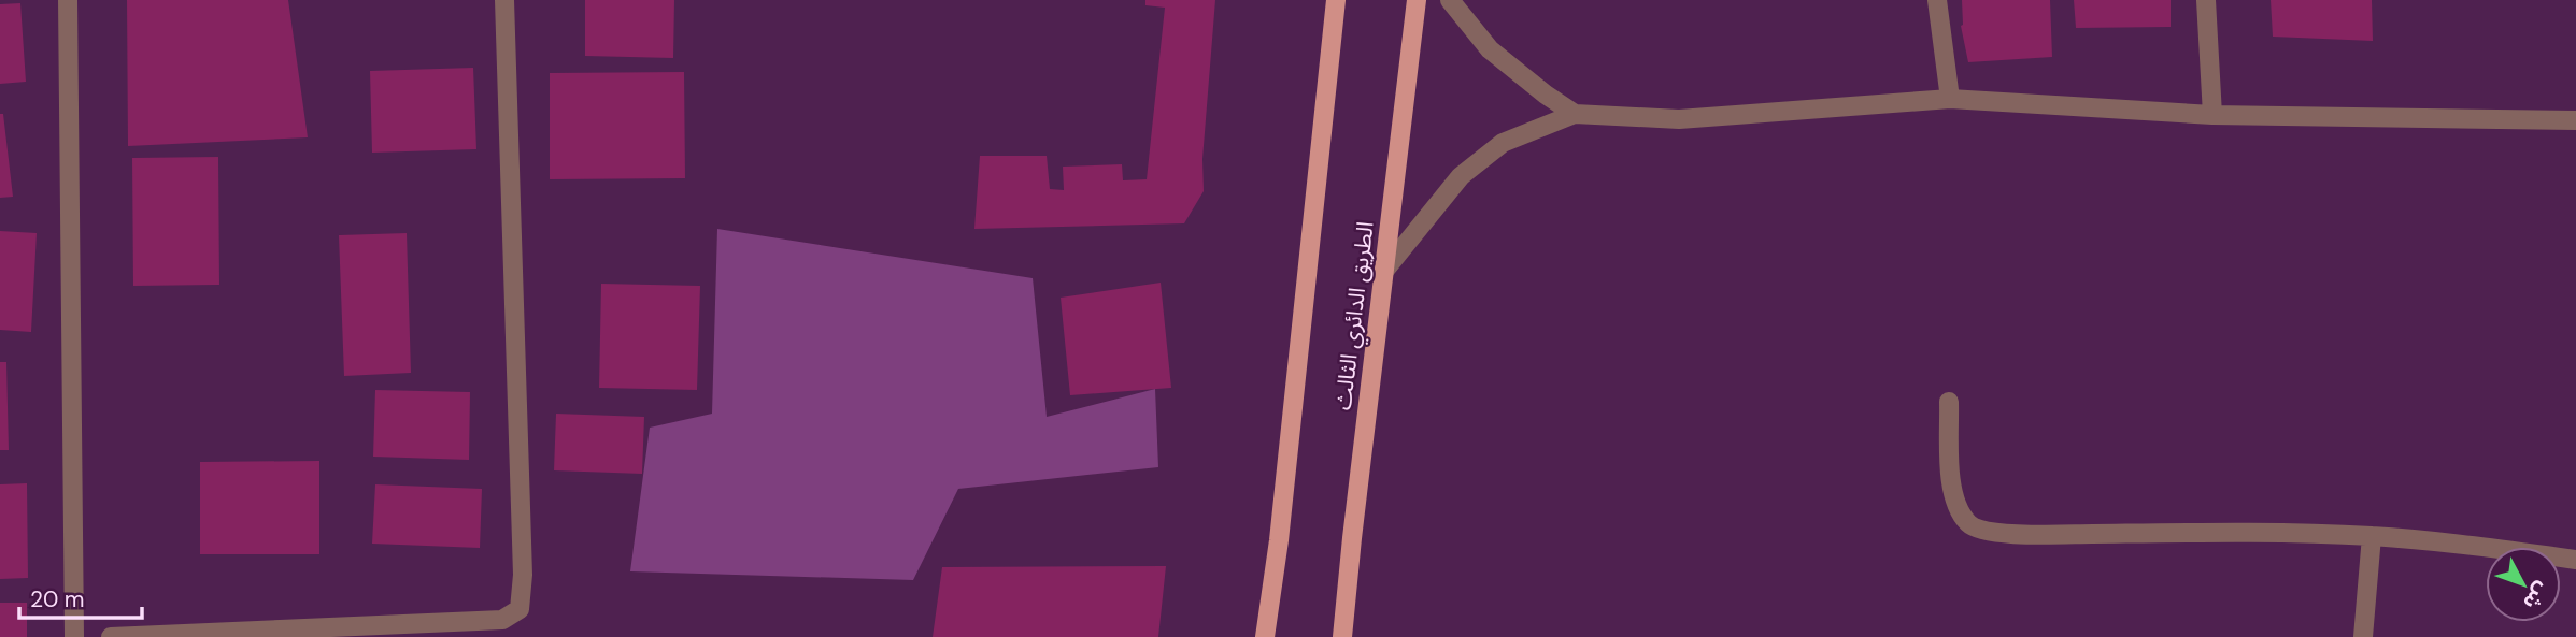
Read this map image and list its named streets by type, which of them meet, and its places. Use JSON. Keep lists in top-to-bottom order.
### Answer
{
  "streets": {
    "main road": ["الطريق الدائري الثالث"]
  },
  "scale_bar": "20 m",
  "north": "bottom right"
}
